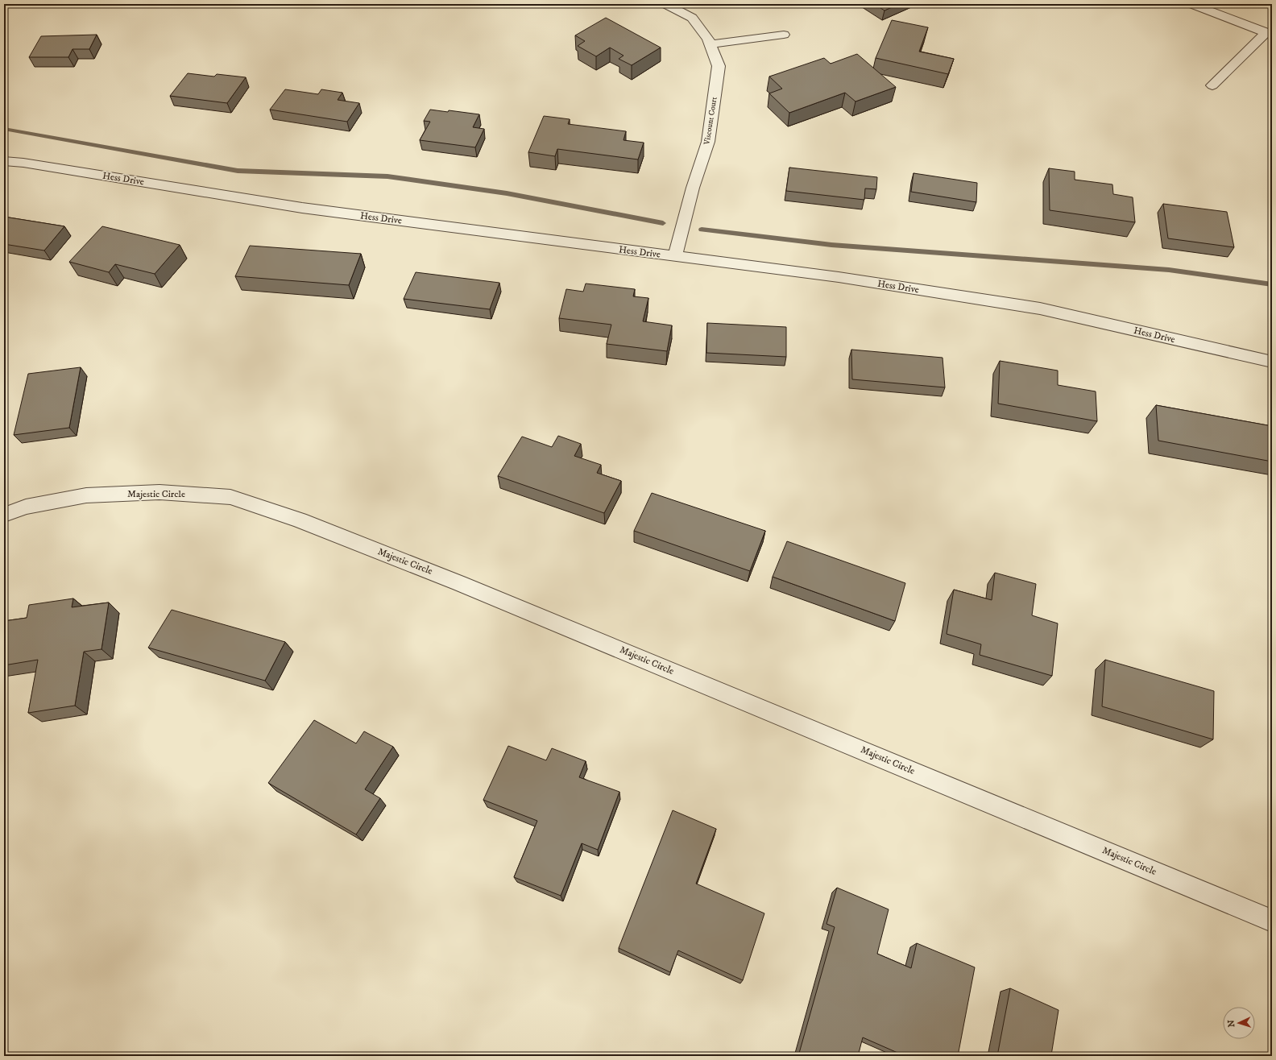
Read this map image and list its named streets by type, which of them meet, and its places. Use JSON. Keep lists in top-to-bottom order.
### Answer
{
  "streets": {
    "street": ["Viscount Court", "Hess Drive", "Majestic Circle"]
  },
  "crossings": [
    ["Viscount Court", "Hess Drive"]
  ],
  "north": "left"
}
